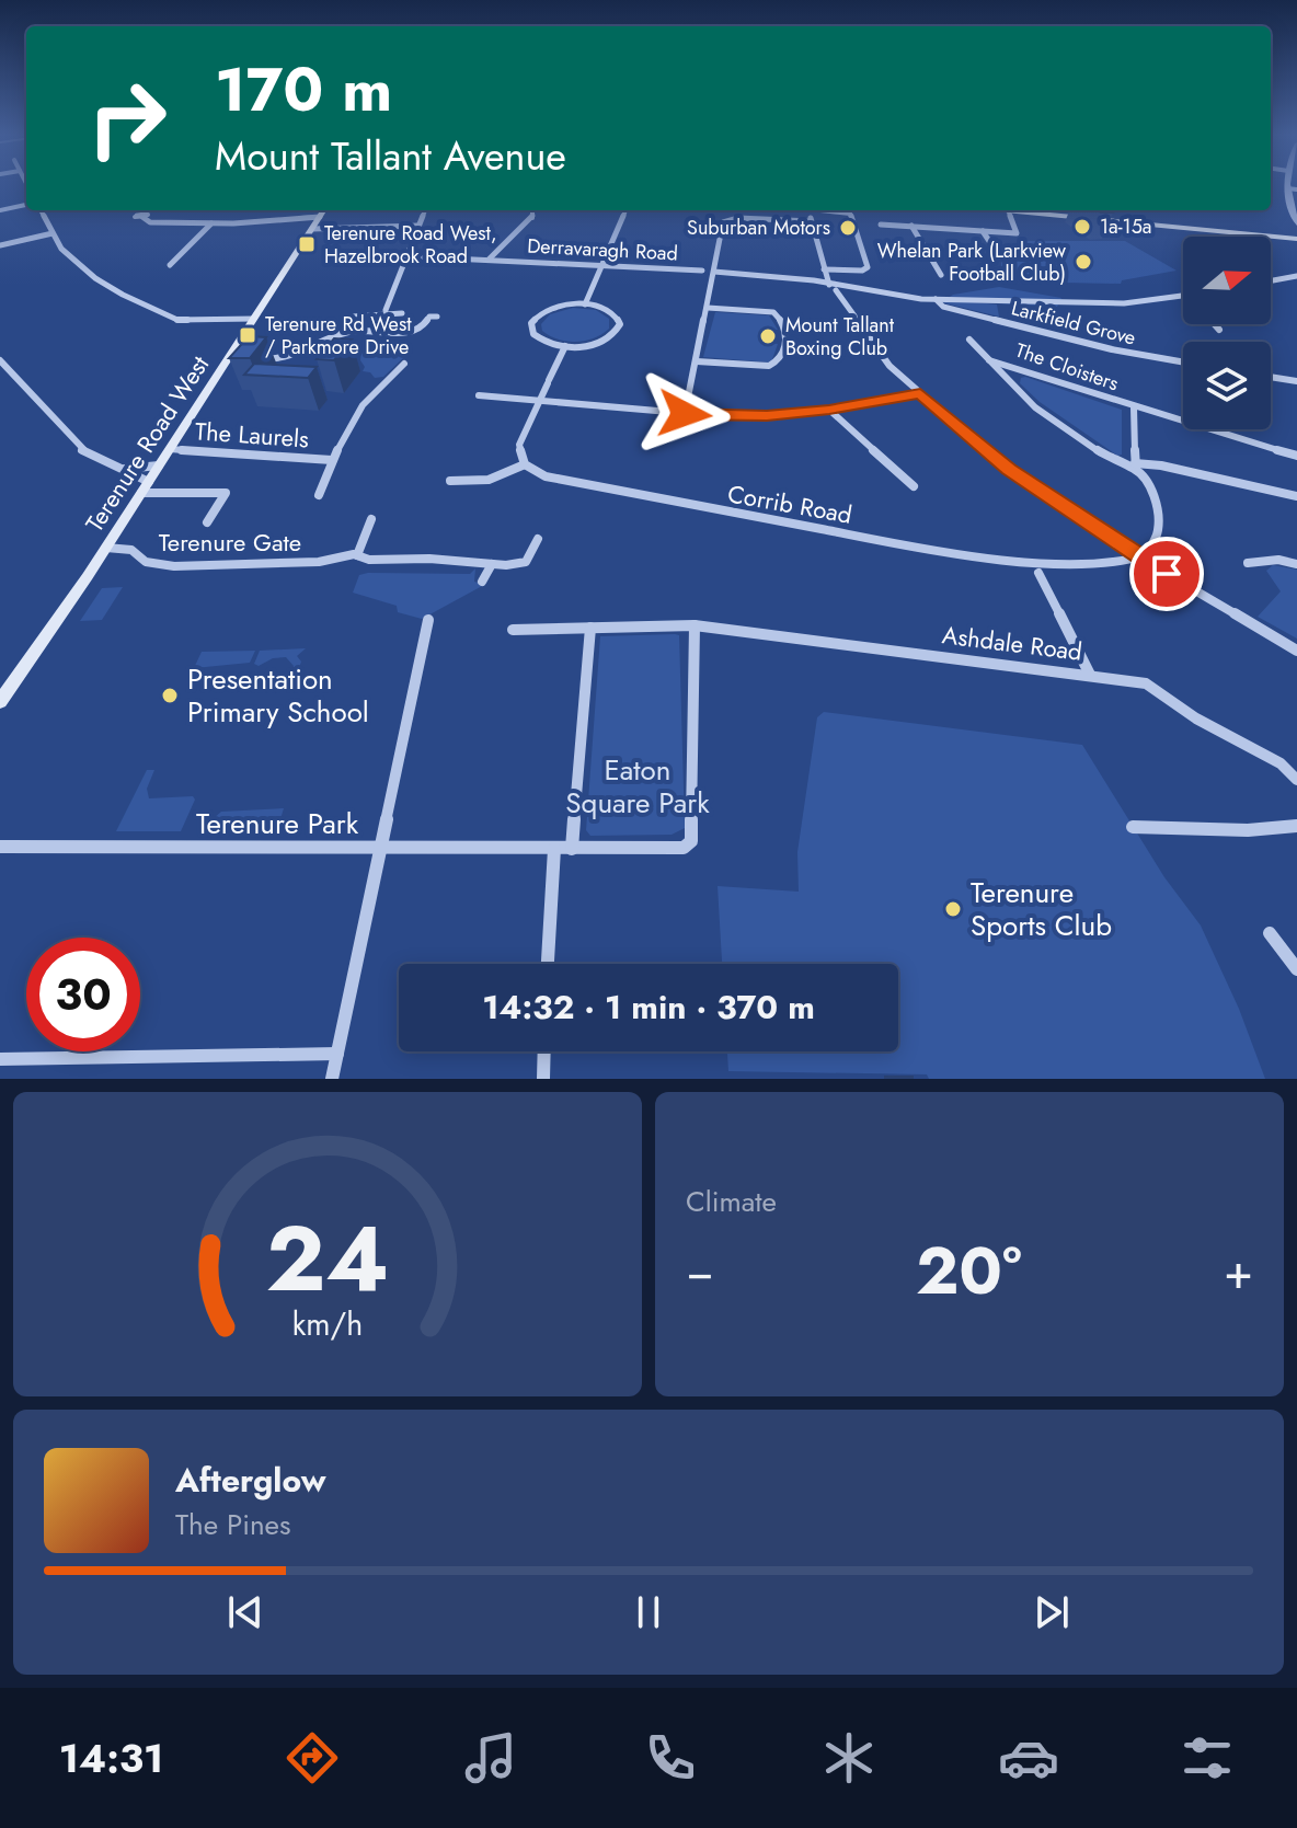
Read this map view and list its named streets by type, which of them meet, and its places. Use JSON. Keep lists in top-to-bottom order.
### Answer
{
  "streets": {
    "main road": ["Terenure Road West"],
    "street": [
      "Derravaragh Road",
      "Larkfield Grove",
      "The Cloisters",
      "The Laurels",
      "Corrib Road",
      "Terenure Gate",
      "Ashdale Road",
      "Terenure Park"
    ]
  },
  "crossings": [
    ["The Cloisters", "Corrib Road"],
    ["The Laurels", "Terenure Road West"],
    ["Terenure Road West", "Terenure Gate"],
    ["Ashdale Road", "Terenure Park"]
  ],
  "parks": ["Eaton Square Park"],
  "places": {
    "other": [
      "1a-15a",
      "Suburban Motors",
      "Whelan Park (Larkview Football Club)",
      "Mount Tallant Boxing Club",
      "Presentation Primary School",
      "Terenure Sports Club"
    ],
    "transit": ["Terenure Road West, Hazelbrook Road", "Terenure Rd West / Parkmore Drive"]
  },
  "north": "right",
  "page": {
    "turn": ["170 m", "Mount Tallant Avenue"],
    "limit": "30",
    "trip": "14:32 · 1 min · 370 m",
    "tile": "Climate",
    "heat": ["−", "20°", "+"],
    "song": ["Afterglow", "The Pines"],
    "tabs": "14:31",
    "gauge": ["24", "km/h"]
  }
}
